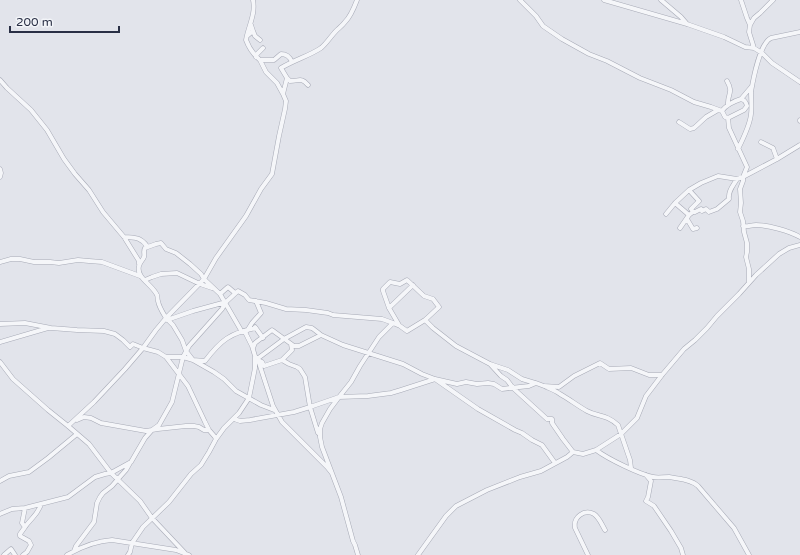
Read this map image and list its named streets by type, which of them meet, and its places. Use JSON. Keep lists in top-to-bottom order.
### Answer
{
  "scale_bar": "200 m"
}
